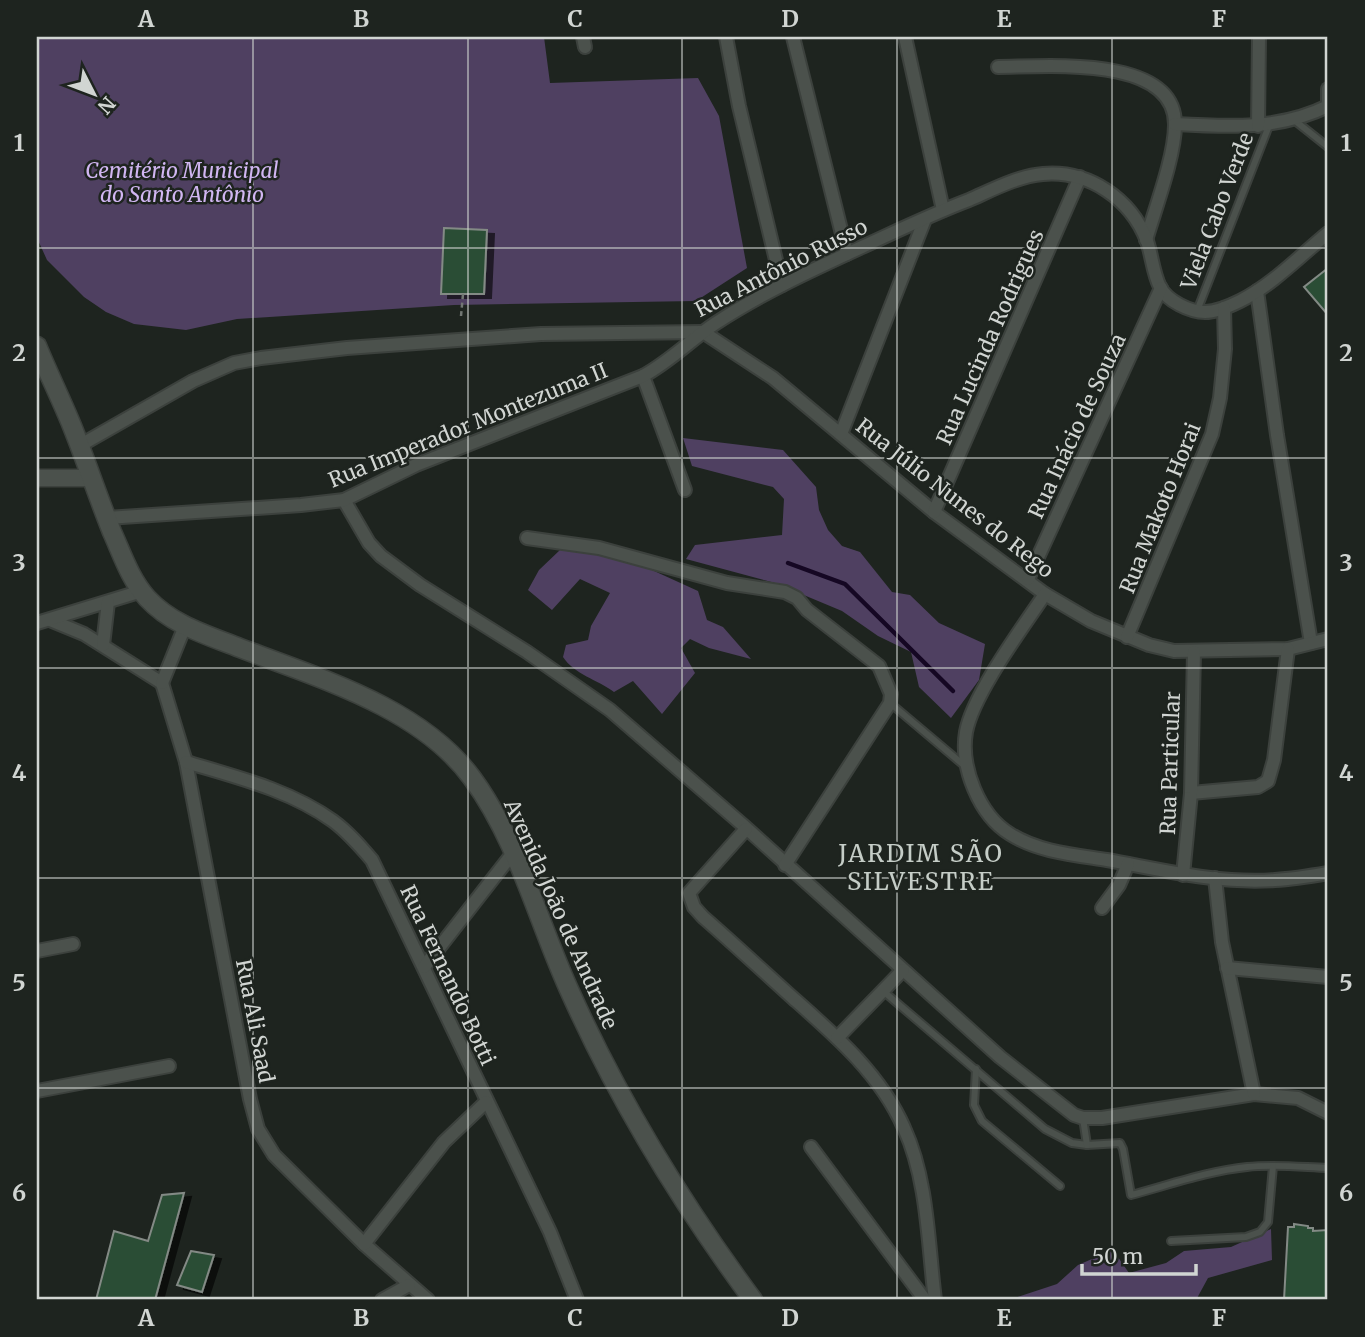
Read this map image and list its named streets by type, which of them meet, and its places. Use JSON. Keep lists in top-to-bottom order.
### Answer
{
  "streets": {
    "main road": ["Avenida João de Andrade"],
    "street": [
      "Rua Antônio Russo",
      "Rua Lucinda Rodrigues",
      "Rua Imperador Montezuma II",
      "Rua Inácio de Souza",
      "Rua Júlio Nunes do Rego",
      "Rua Makoto Horai",
      "Rua Particular",
      "Rua Fernando Botti",
      "Rua Ali Saad"
    ],
    "lane": ["Viela Cabo Verde"]
  },
  "crossings": [
    ["Rua Antônio Russo", "Rua Lucinda Rodrigues"],
    ["Rua Antônio Russo", "Rua Imperador Montezuma II"],
    ["Rua Antônio Russo", "Rua Inácio de Souza"],
    ["Rua Antônio Russo", "Rua Júlio Nunes do Rego"],
    ["Rua Antônio Russo", "Avenida João de Andrade"],
    ["Rua Lucinda Rodrigues", "Rua Júlio Nunes do Rego"],
    ["Rua Imperador Montezuma II", "Rua Júlio Nunes do Rego"],
    ["Rua Imperador Montezuma II", "Avenida João de Andrade"],
    ["Rua Inácio de Souza", "Rua Júlio Nunes do Rego"],
    ["Rua Júlio Nunes do Rego", "Rua Makoto Horai"],
    ["Rua Júlio Nunes do Rego", "Rua Particular"],
    ["Rua Fernando Botti", "Rua Ali Saad"]
  ],
  "districts": ["JARDIM SÃO SILVESTRE"],
  "parks": ["Cemitério Municipal do Santo Antônio"],
  "scale_bar": "50 m",
  "north": "bottom right",
  "grid": {
    "columns": [
      "A",
      "B",
      "C",
      "D",
      "E",
      "F"
    ],
    "rows": [
      "1",
      "2",
      "3",
      "4",
      "5",
      "6"
    ]
  }
}
